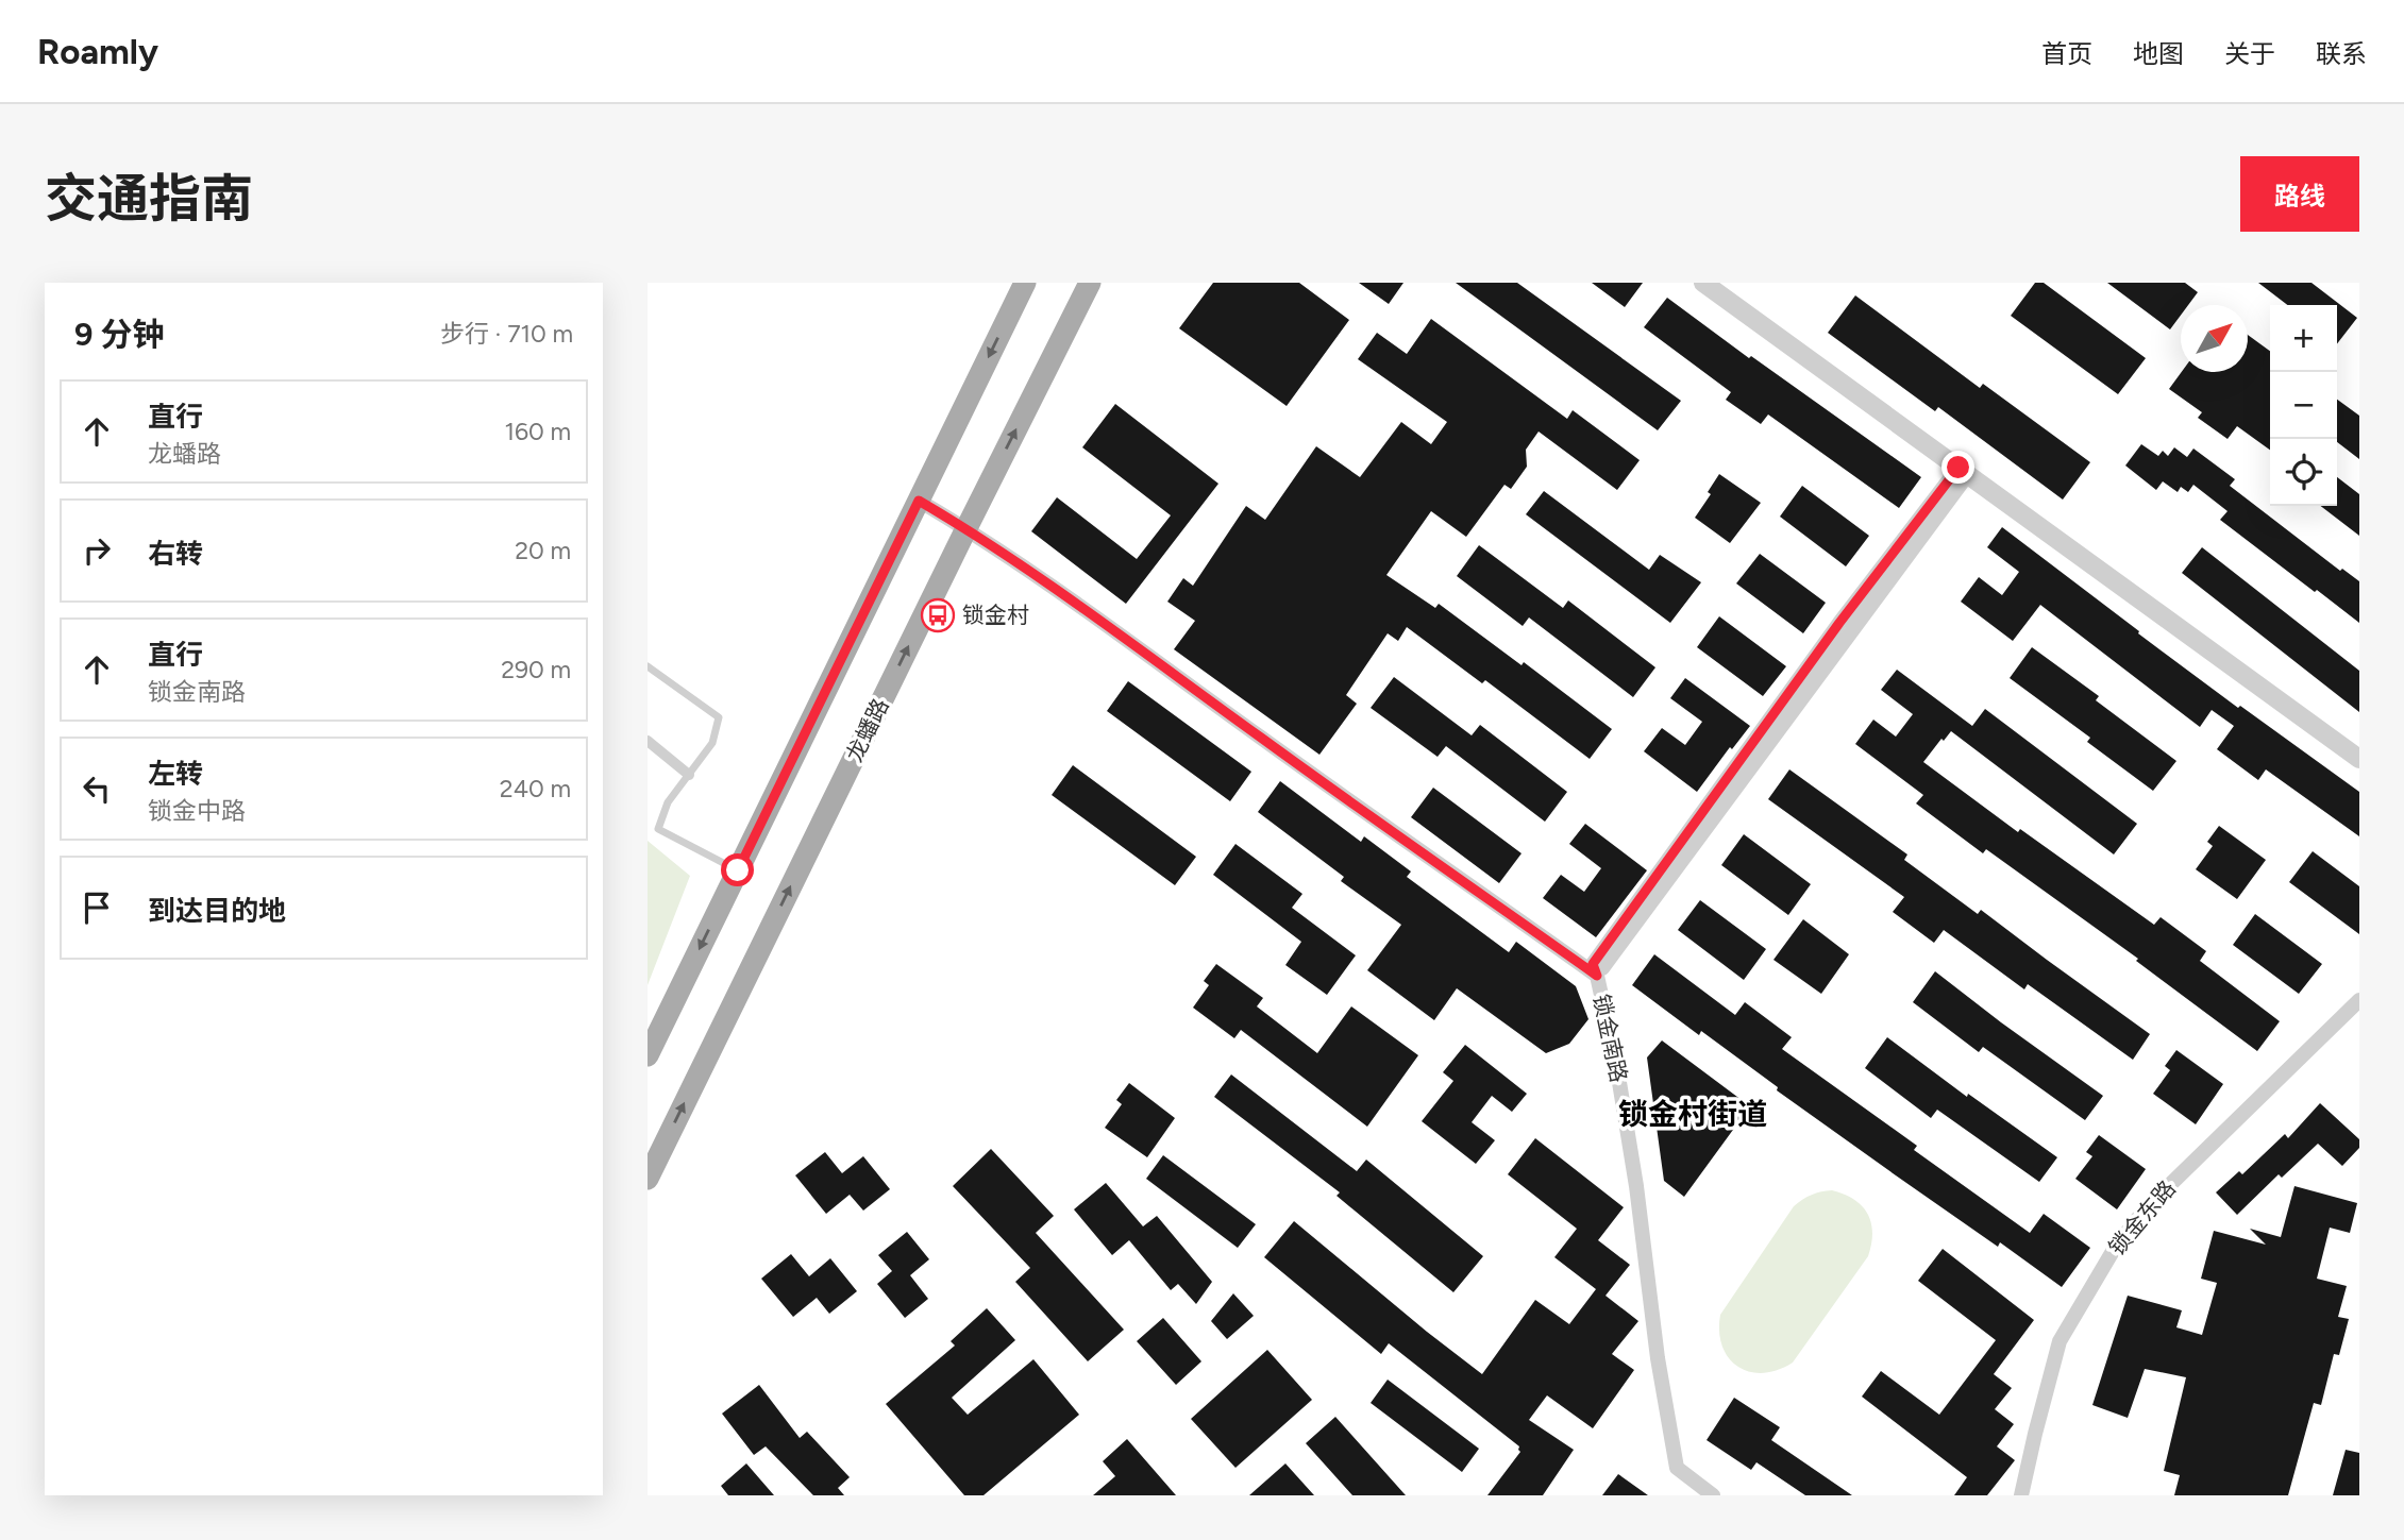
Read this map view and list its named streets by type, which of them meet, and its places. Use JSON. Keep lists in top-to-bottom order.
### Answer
{
  "streets": {
    "main road": ["龙蟠路"],
    "street": ["锁金南路", "锁金东路"]
  },
  "crossings": [
    ["龙蟠路", "锁金南路"]
  ],
  "districts": ["锁金村街道"],
  "places": {
    "bus stop": ["锁金村"]
  },
  "north": "top right",
  "page": {
    "header": "Roamly",
    "nav": [
      "首页",
      "地图",
      "关于",
      "联系"
    ],
    "title": "交通指南",
    "buttons": "路线",
    "heading": ["9 分钟", "步行 · 710 m"],
    "map_buttons": ["+", "−"],
    "list": [
      ["直行", "龙蟠路", "160 m"],
      ["右转", "20 m"],
      ["直行", "锁金南路", "290 m"],
      ["左转", "锁金中路", "240 m"],
      "到达目的地"
    ]
  }
}
